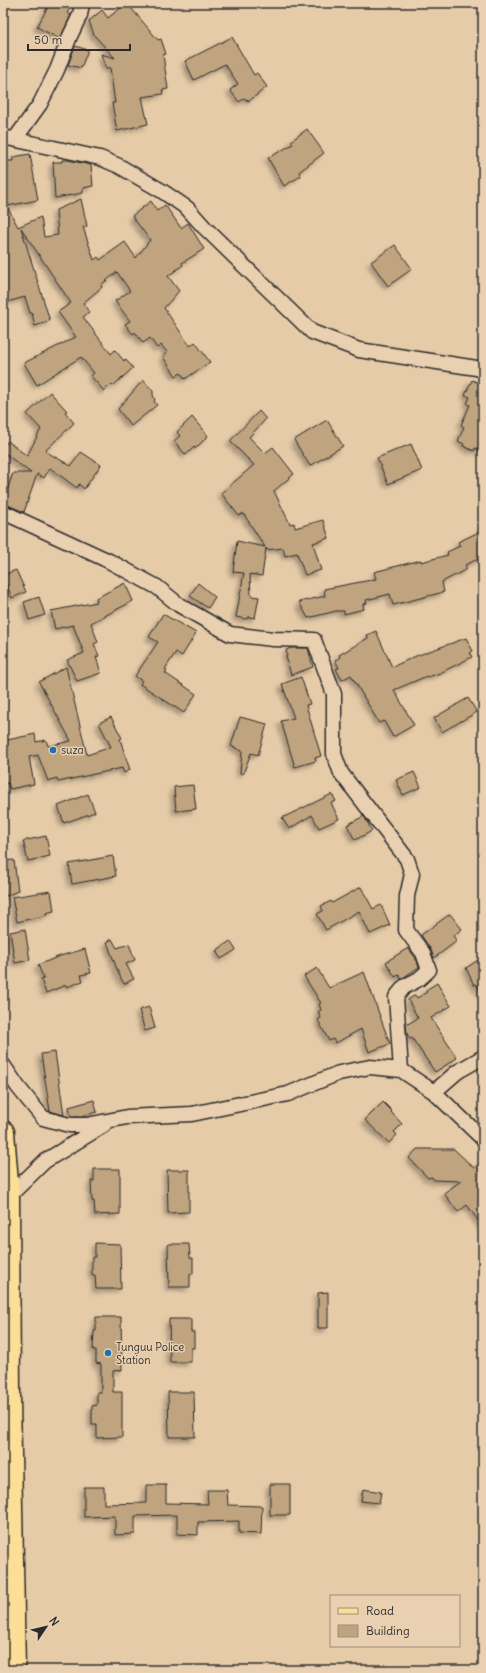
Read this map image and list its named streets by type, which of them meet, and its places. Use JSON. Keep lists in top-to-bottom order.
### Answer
{
  "places": ["suza", "Tunguu Police Station"],
  "legend": ["Road", "Building"],
  "scale_bar": "50 m",
  "north": "top right"
}
